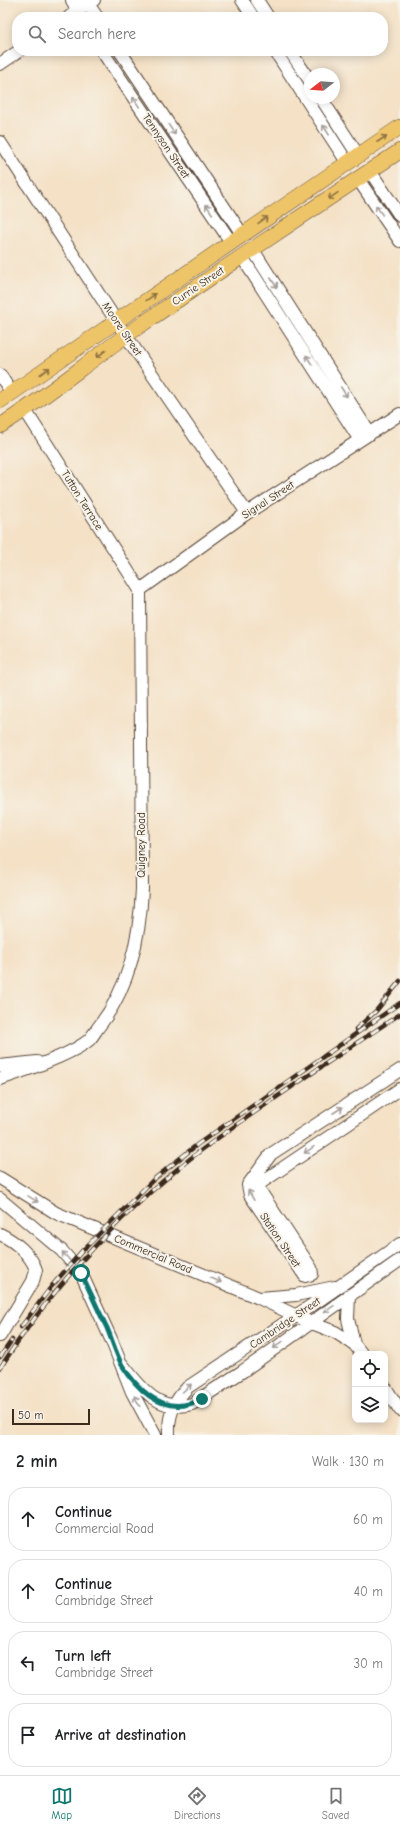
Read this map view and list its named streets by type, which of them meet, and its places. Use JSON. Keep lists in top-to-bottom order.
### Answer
{
  "streets": {
    "main road": ["Currie Street"],
    "street": [
      "Tennyson Street",
      "Moore Street",
      "Tutton Terrace",
      "Signal Street",
      "Quigney Road",
      "Station Street",
      "Commercial Road",
      "Cambridge Street"
    ]
  },
  "crossings": [
    ["Tennyson Street", "Currie Street"],
    ["Currie Street", "Moore Street"],
    ["Currie Street", "Tutton Terrace"],
    ["Moore Street", "Signal Street"],
    ["Tutton Terrace", "Signal Street"],
    ["Tutton Terrace", "Quigney Road"],
    ["Signal Street", "Quigney Road"],
    ["Commercial Road", "Cambridge Street"]
  ],
  "one_way": ["Commercial Road"],
  "scale_bar": "50 m",
  "north": "left",
  "page": {
    "search": "Search here",
    "scale": "50 m",
    "heading": ["2 min", "Walk · 130 m"],
    "list": [
      ["Continue", "Commercial Road", "60 m"],
      ["Continue", "Cambridge Street", "40 m"],
      ["Turn left", "Cambridge Street", "30 m"],
      "Arrive at destination"
    ],
    "nav": ["Map", "Directions", "Saved"]
  }
}
